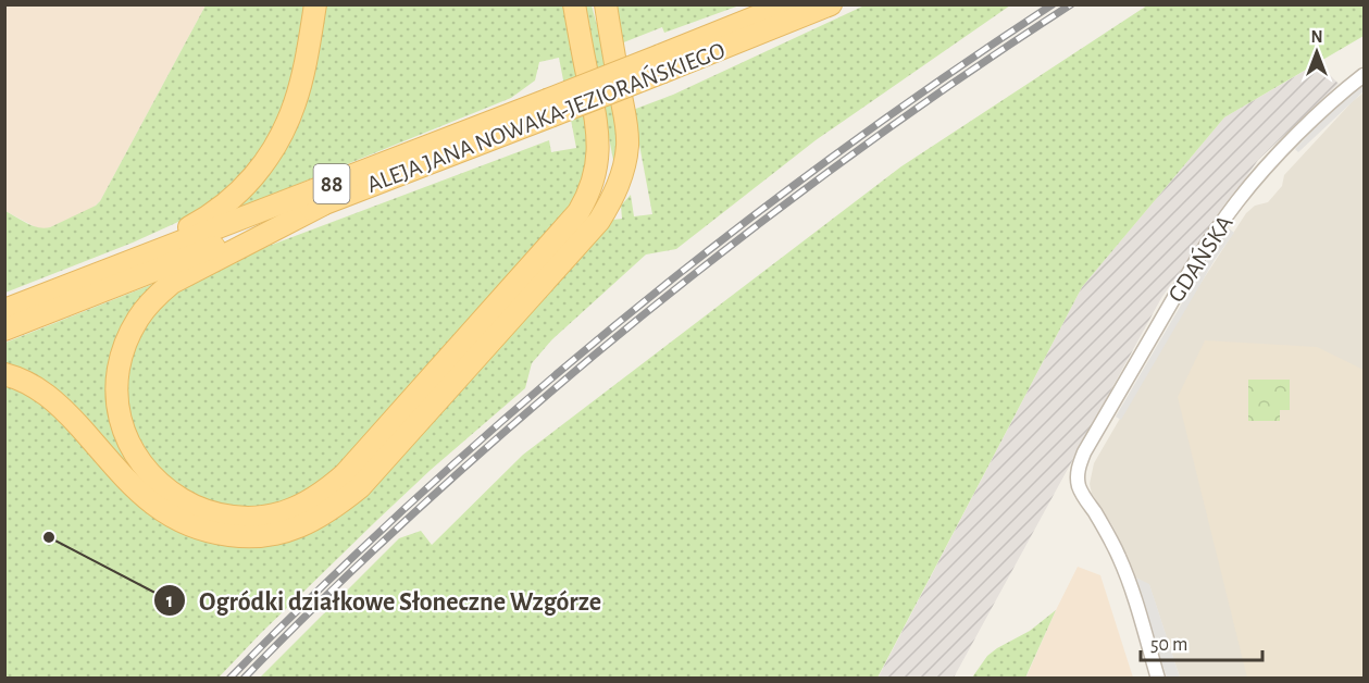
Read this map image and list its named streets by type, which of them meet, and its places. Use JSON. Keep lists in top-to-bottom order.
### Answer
{
  "streets": {
    "main road": ["ALEJA JANA NOWAKA-JEZIORAŃSKIEGO", "88"],
    "street": ["GDAŃSKA"]
  },
  "places": ["Ogródki działkowe Słoneczne Wzgórze"],
  "scale_bar": "50 m",
  "north": "top"
}
